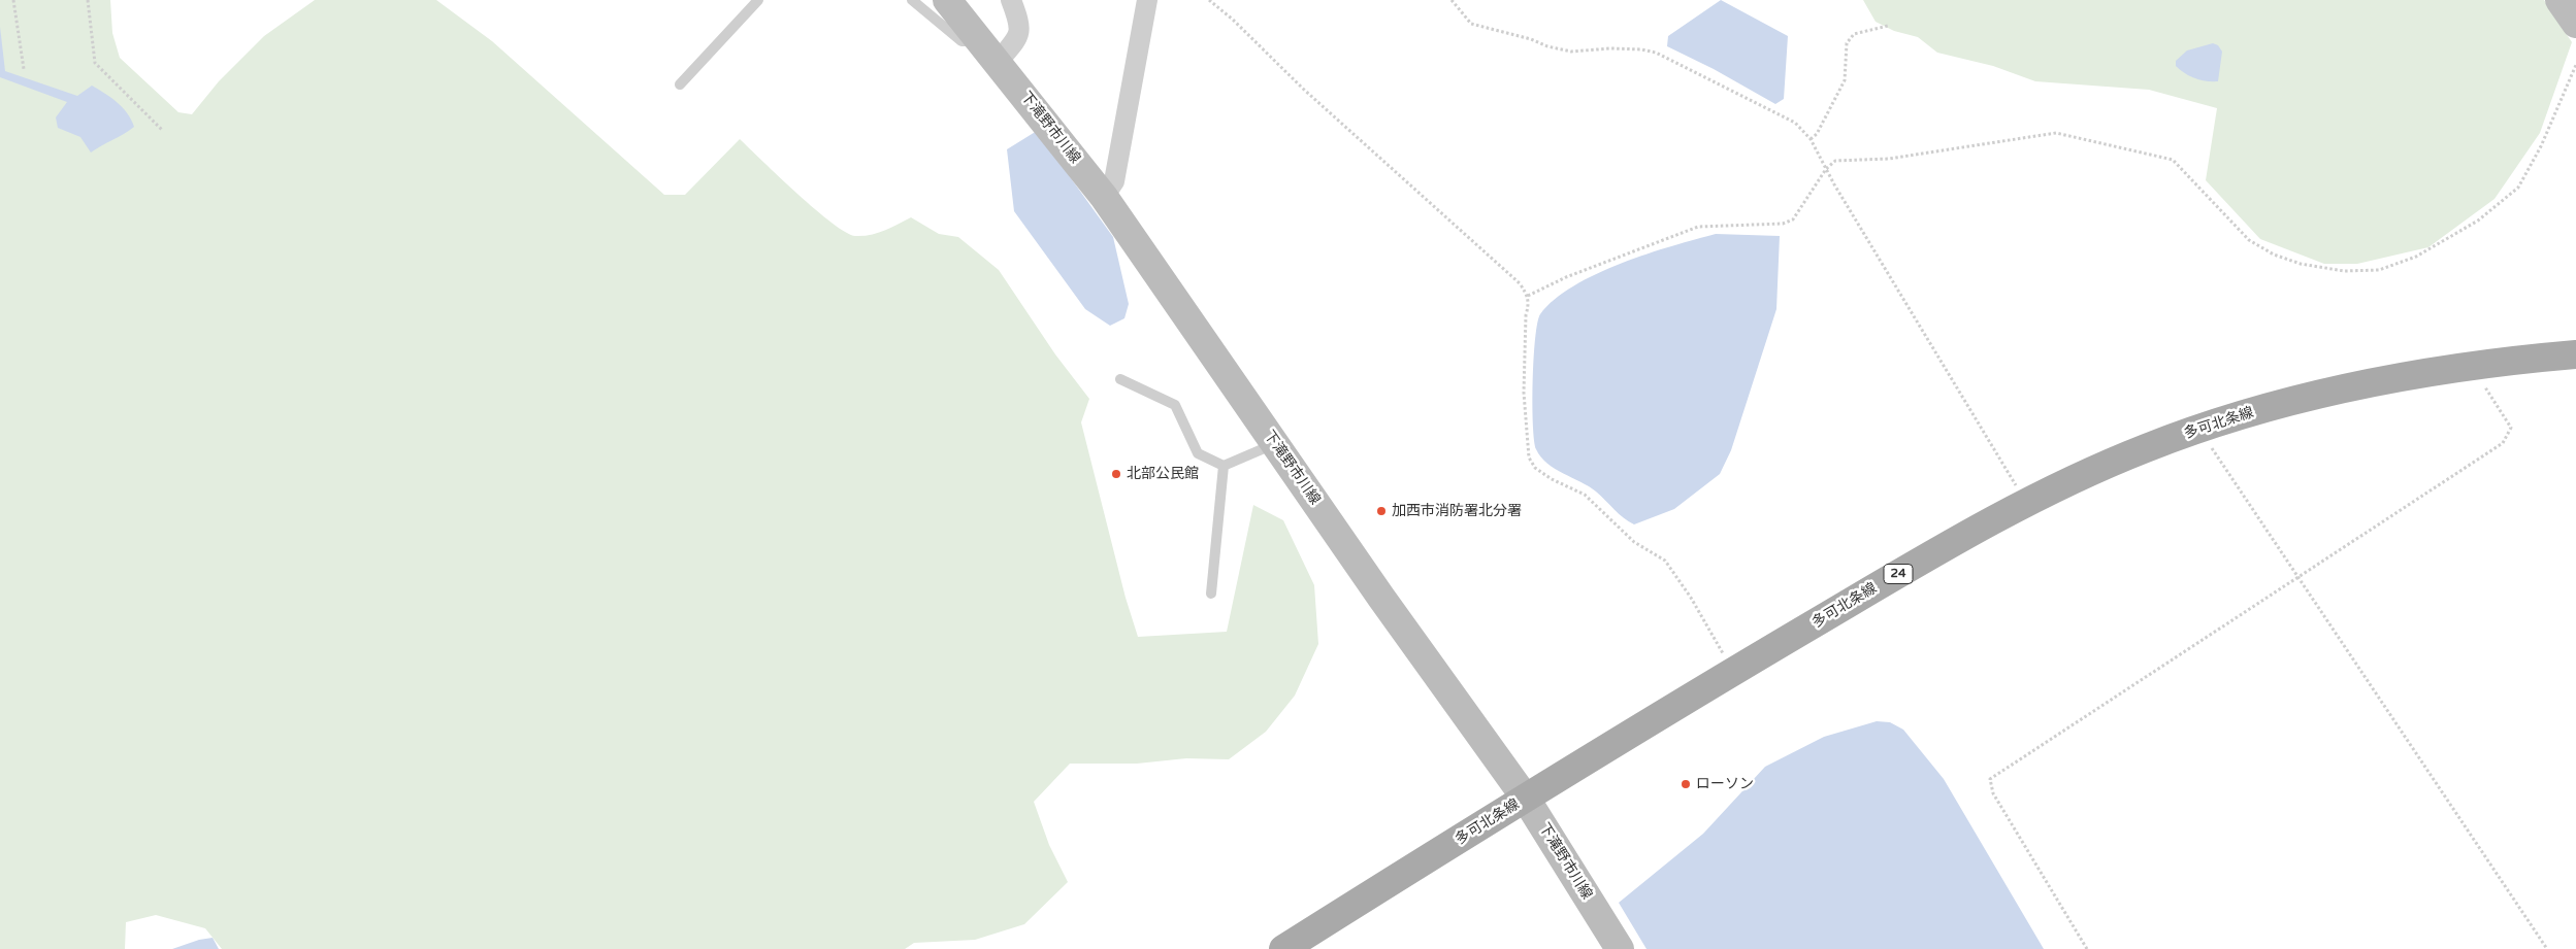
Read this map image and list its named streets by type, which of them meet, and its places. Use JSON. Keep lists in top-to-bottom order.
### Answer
{
  "streets": {
    "main road": ["下滝野市川線", "多可北条線", "24"]
  },
  "crossings": [
    ["下滝野市川線", "多可北条線"]
  ],
  "places": ["北部公民館", "加西市消防署北分署", "ローソン"]
}
